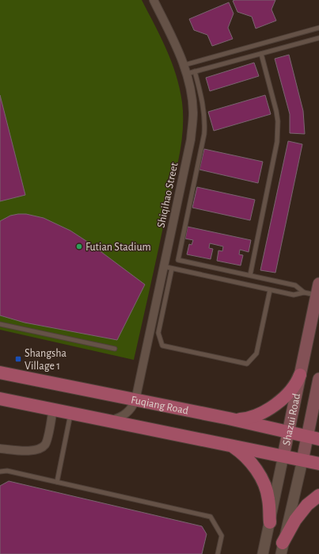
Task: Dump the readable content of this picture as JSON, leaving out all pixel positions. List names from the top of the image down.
{
  "streets": {
    "main road": ["Fuqiang Road", "Shazui Road"],
    "street": ["Shiqihao Street"]
  },
  "crossings": [
    ["Shiqihao Street", "Fuqiang Road"],
    ["Fuqiang Road", "Shazui Road"]
  ],
  "places": {
    "other": ["Futian Stadium"],
    "transit": ["Shangsha Village 1"]
  }
}
